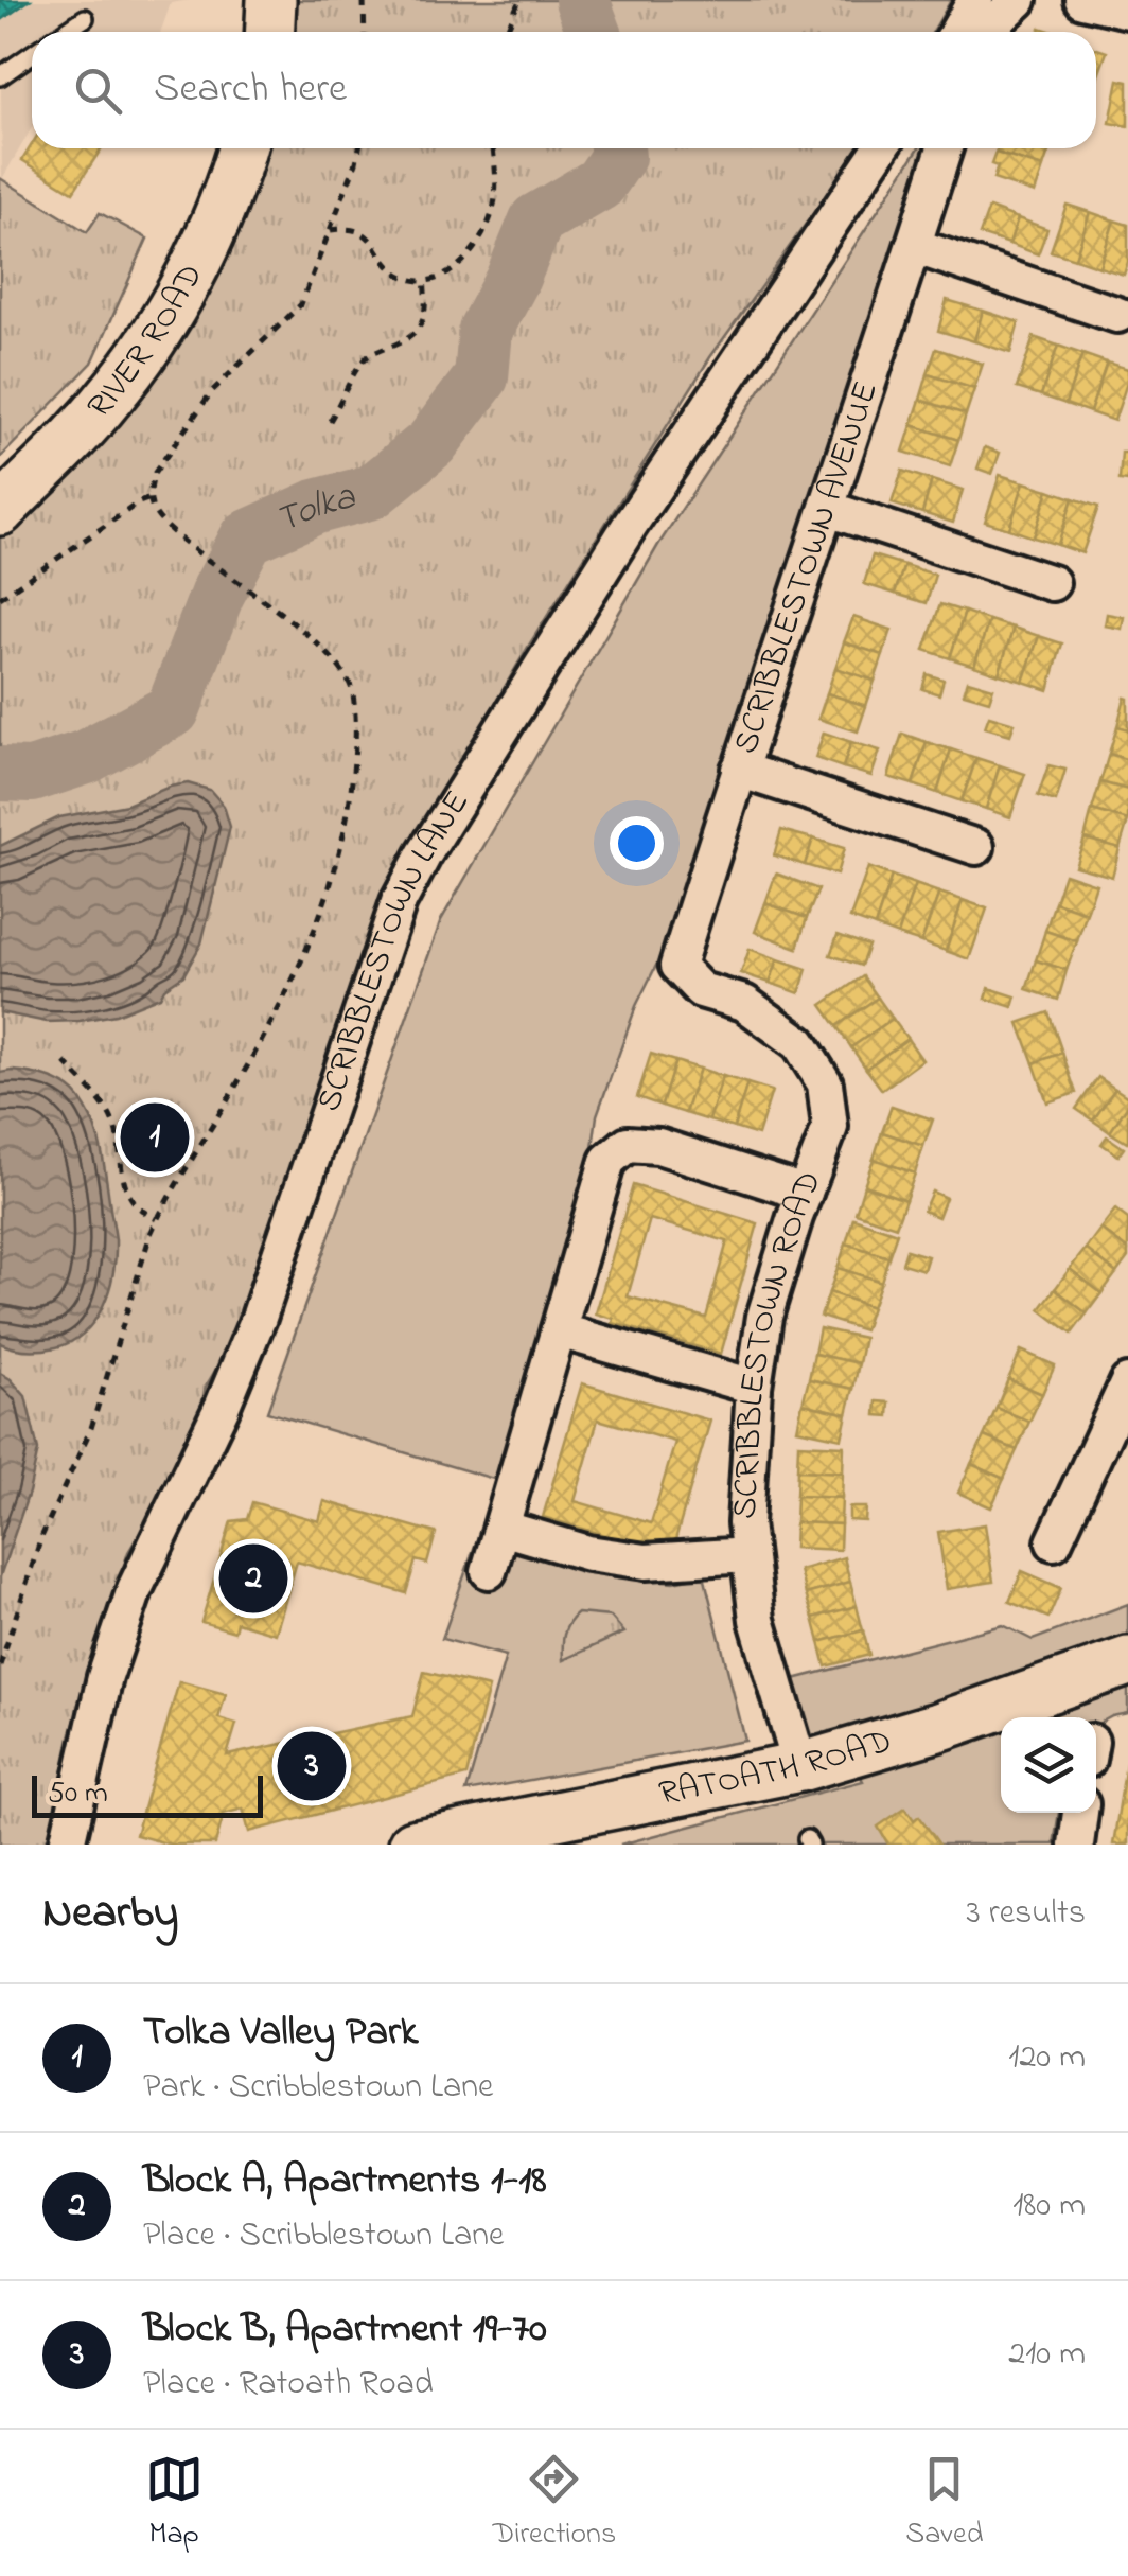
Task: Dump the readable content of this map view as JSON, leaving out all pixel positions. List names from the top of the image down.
{
  "streets": {
    "street": [
      "RIVER ROAD",
      "SCRIBBLESTOWN AVENUE",
      "SCRIBBLESTOWN LANE",
      "SCRIBBLESTOWN ROAD",
      "RATOATH ROAD"
    ]
  },
  "crossings": [
    ["SCRIBBLESTOWN AVENUE", "SCRIBBLESTOWN ROAD"],
    ["SCRIBBLESTOWN ROAD", "RATOATH ROAD"]
  ],
  "water": ["Tolka"],
  "scale_bar": "50 m",
  "page": {
    "search": "Search here",
    "pins": ["1", "2", "3"],
    "scale": "50 m",
    "heading": ["Nearby", "3 results"],
    "list": [
      {
        "mark": "1",
        "name": "Tolka Valley Park",
        "note": "Park · Scribblestown Lane",
        "value": "120 m"
      },
      {
        "mark": "2",
        "name": "Block A, Apartments 1-18",
        "note": "Place · Scribblestown Lane",
        "value": "180 m"
      },
      {
        "mark": "3",
        "name": "Block B, Apartment 19-70",
        "note": "Place · Ratoath Road",
        "value": "210 m"
      }
    ],
    "nav": ["Map", "Directions", "Saved"]
  }
}
